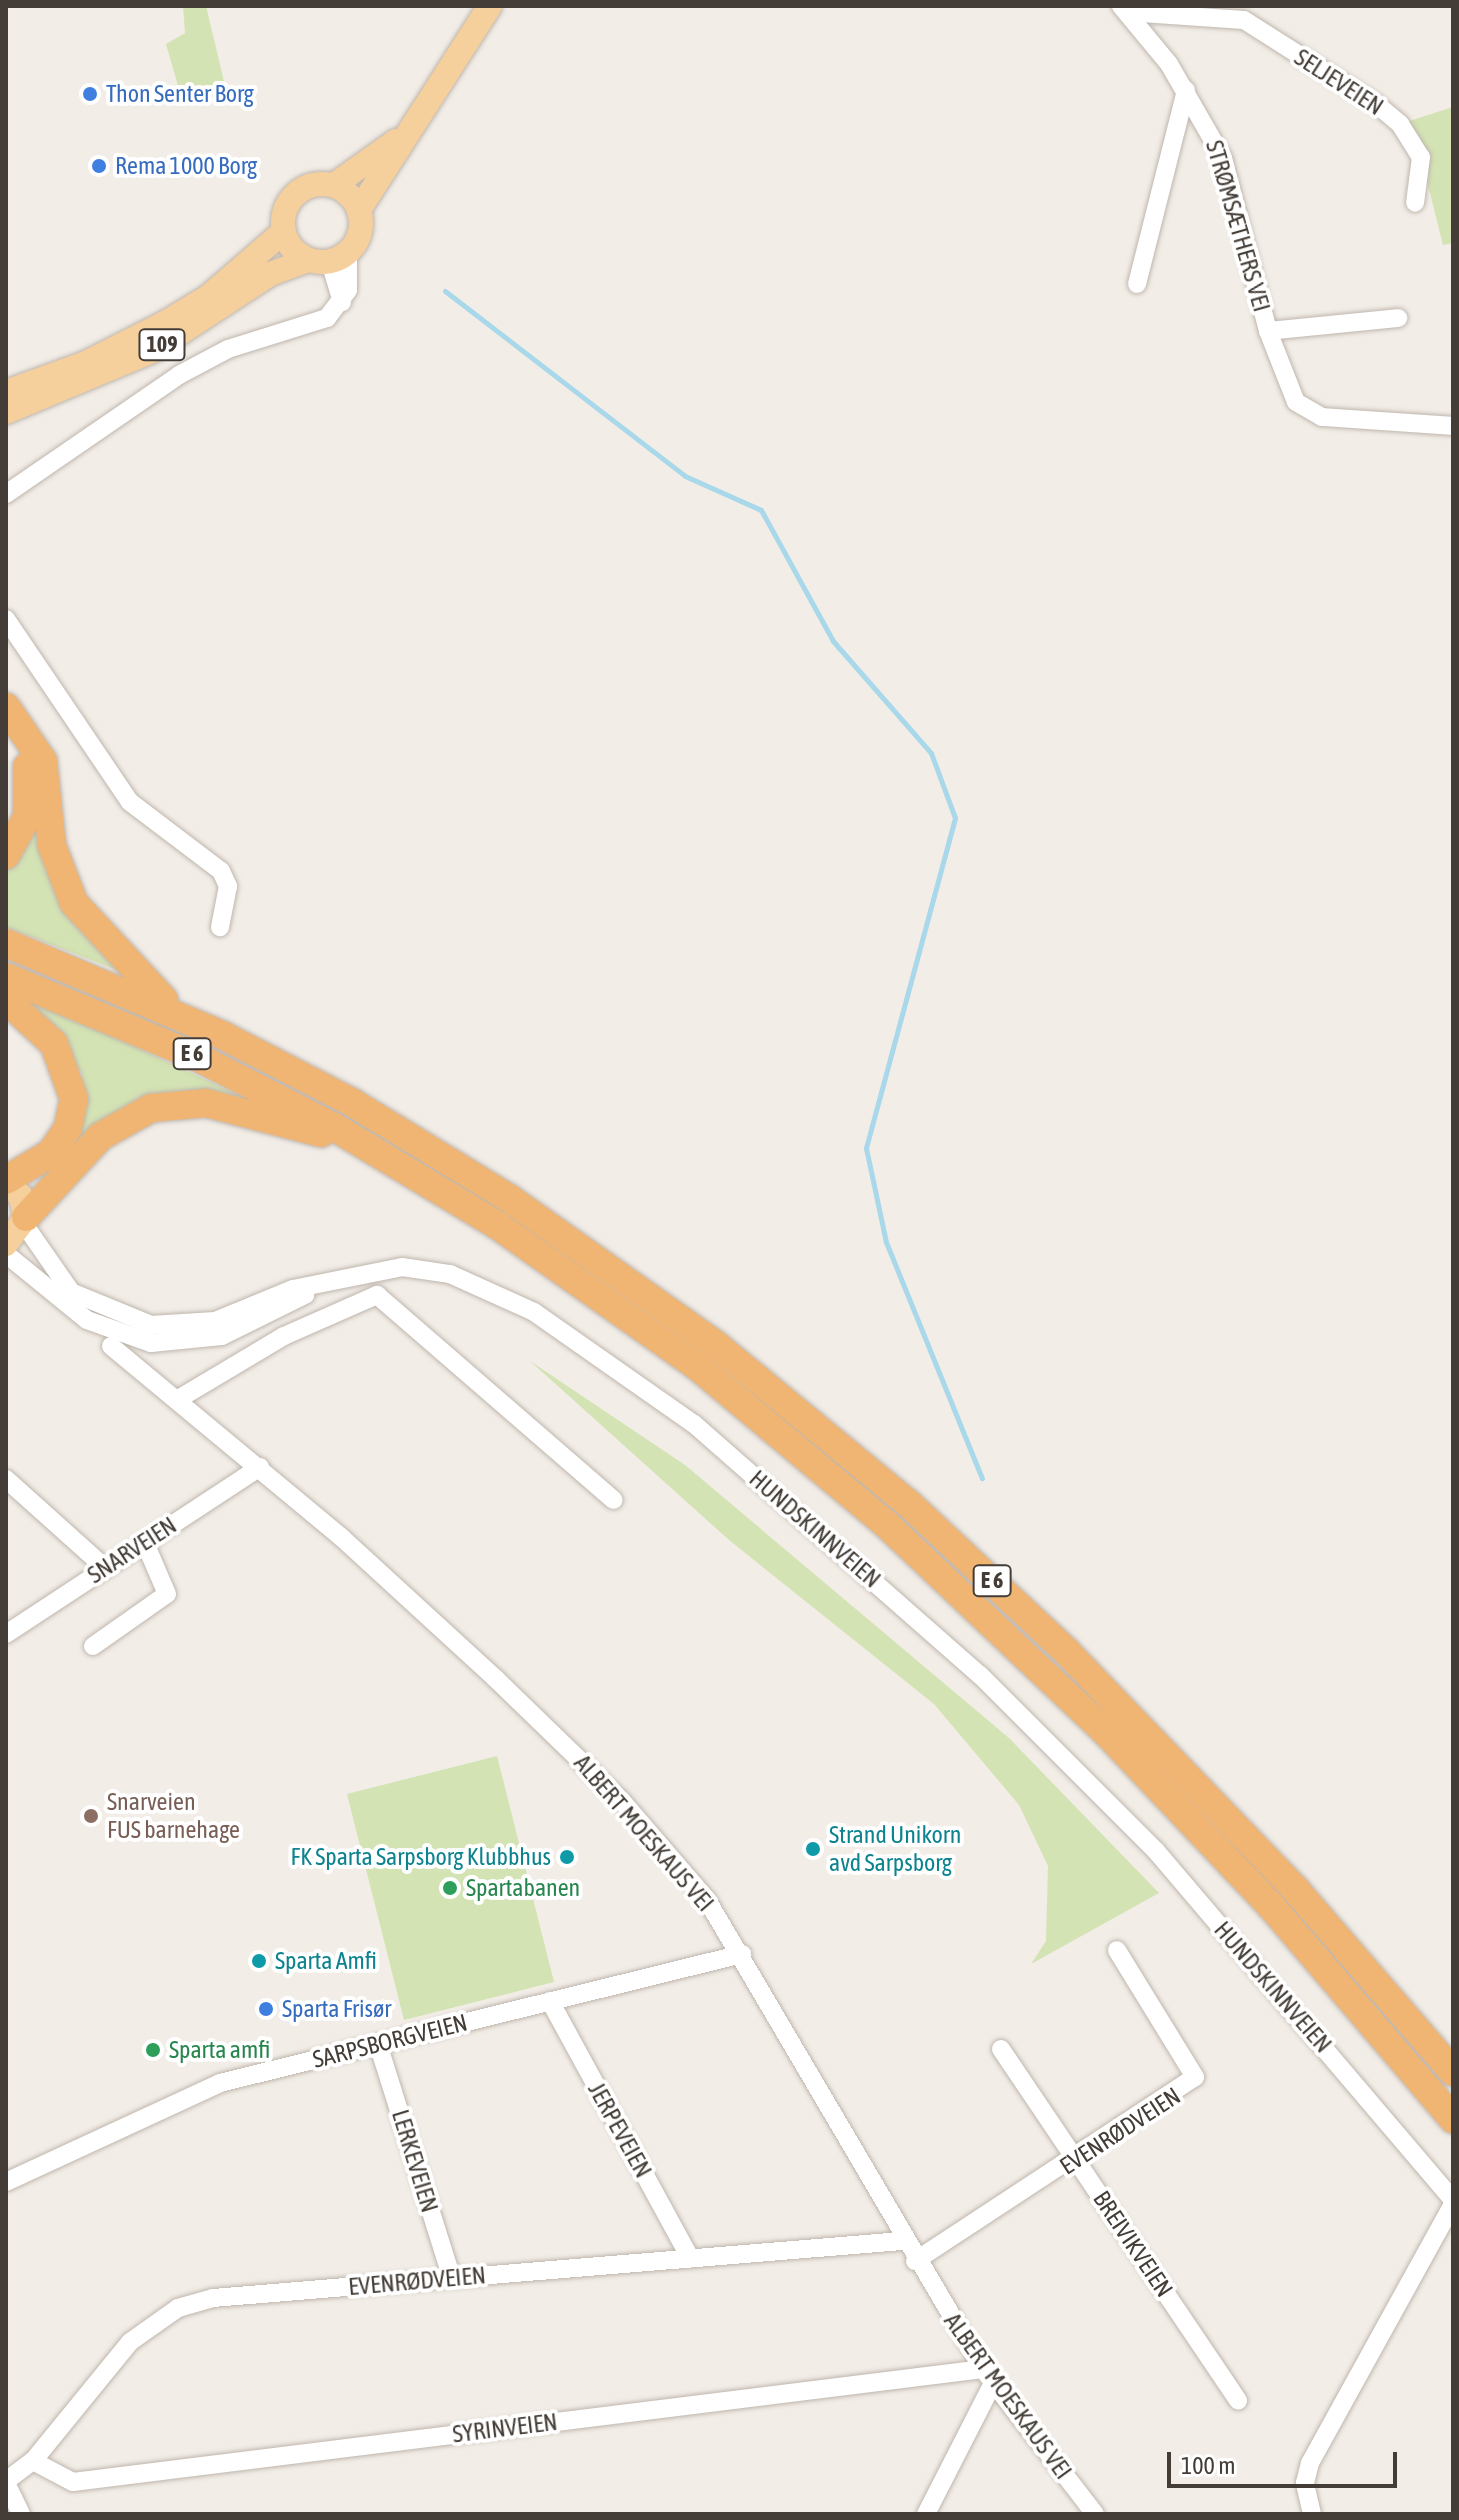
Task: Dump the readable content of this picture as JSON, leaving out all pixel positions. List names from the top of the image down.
{
  "streets": {
    "highway": ["E 6"],
    "main road": ["109"],
    "street": [
      "SELJEVEIEN",
      "STRØMSÆTHERS VEI",
      "HUNDSKINNVEIEN",
      "SNARVEIEN",
      "ALBERT MOESKAUS VEI",
      "SARPSBORGVEIEN",
      "JERPEVEIEN",
      "EVENRØDVEIEN",
      "LERKEVEIEN",
      "BREIVIKVEIEN",
      "SYRINVEIEN"
    ]
  },
  "crossings": [
    ["E 6", "HUNDSKINNVEIEN"],
    ["SNARVEIEN", "ALBERT MOESKAUS VEI"],
    ["ALBERT MOESKAUS VEI", "SARPSBORGVEIEN"],
    ["ALBERT MOESKAUS VEI", "EVENRØDVEIEN"],
    ["ALBERT MOESKAUS VEI", "SYRINVEIEN"],
    ["SARPSBORGVEIEN", "JERPEVEIEN"],
    ["SARPSBORGVEIEN", "LERKEVEIEN"],
    ["JERPEVEIEN", "EVENRØDVEIEN"],
    ["EVENRØDVEIEN", "LERKEVEIEN"],
    ["EVENRØDVEIEN", "BREIVIKVEIEN"],
    ["EVENRØDVEIEN", "SYRINVEIEN"]
  ],
  "places": [
    "Thon Senter Borg",
    "Rema 1000 Borg",
    "Snarveien FUS barnehage",
    "Strand Unikorn avd Sarpsborg",
    "FK Sparta Sarpsborg Klubbhus",
    "Spartabanen",
    "Sparta Amfi",
    "Sparta Frisør",
    "Sparta amfi"
  ],
  "scale_bar": "100 m"
}
